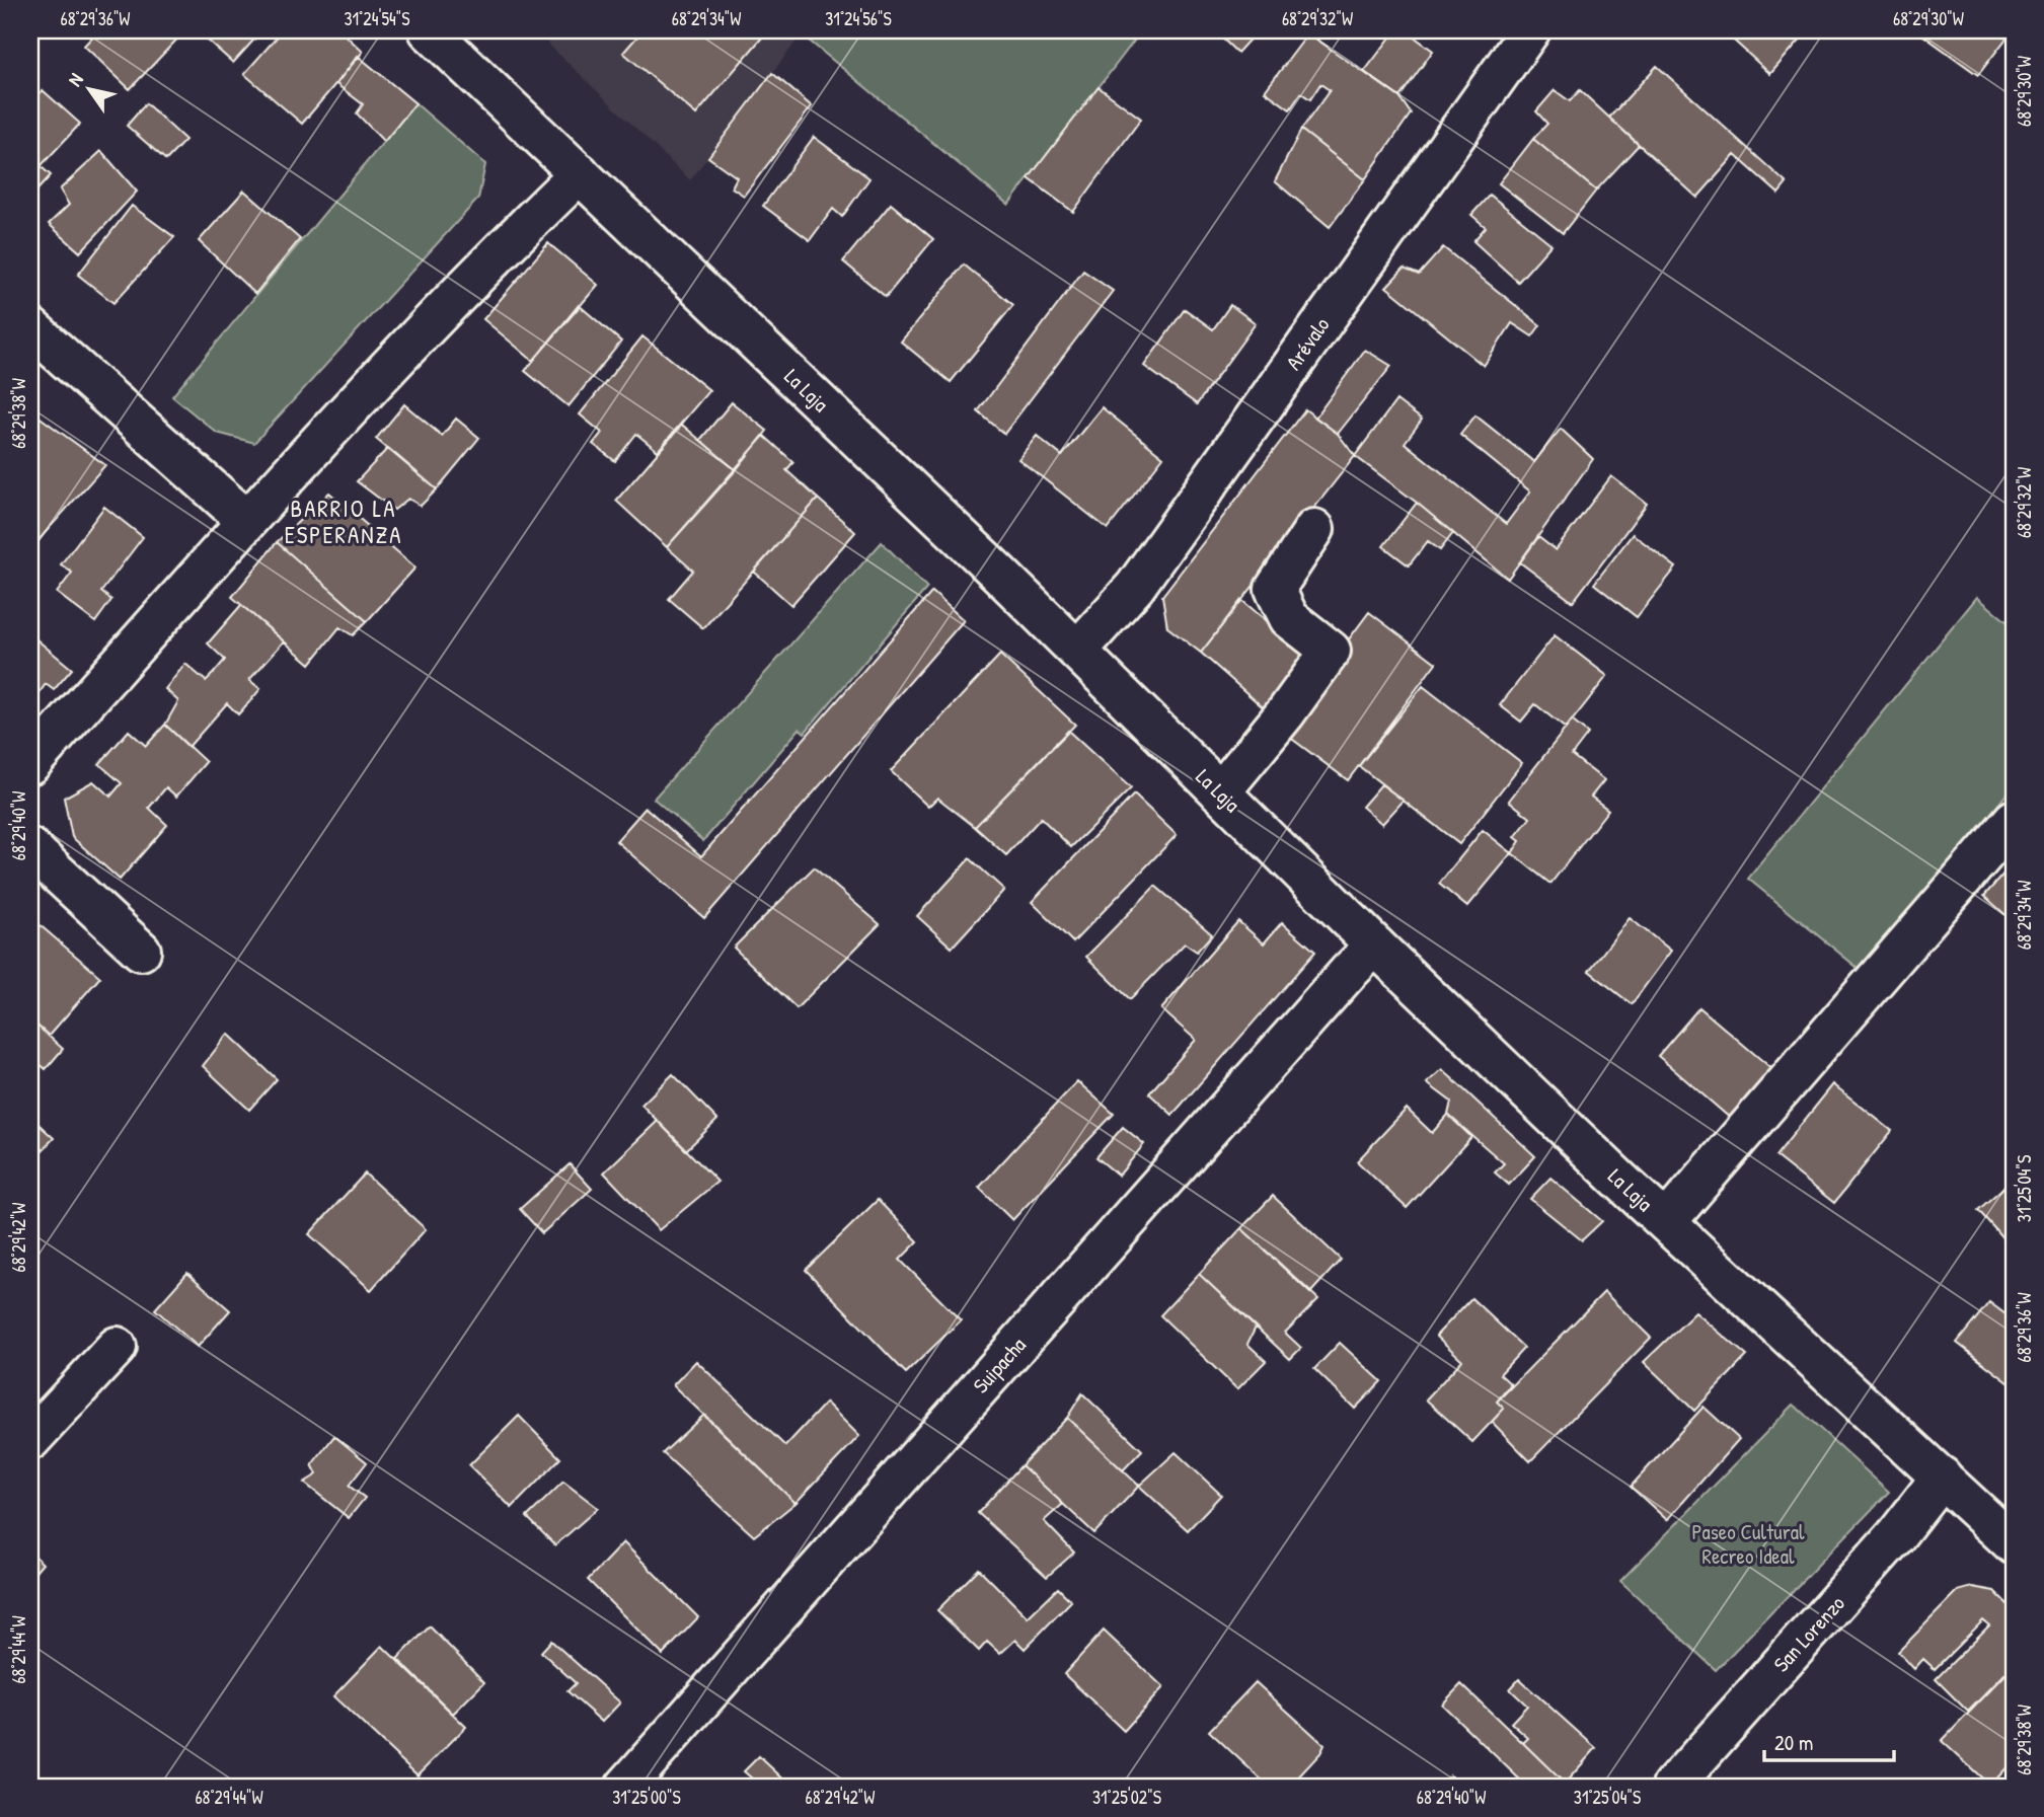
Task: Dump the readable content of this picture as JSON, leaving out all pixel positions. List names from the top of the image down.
{
  "streets": {
    "street": [
      "Arévalo",
      "La Laja",
      "Suipacha",
      "San Lorenzo"
    ]
  },
  "crossings": [
    ["Arévalo", "La Laja"],
    ["La Laja", "Suipacha"],
    ["La Laja", "San Lorenzo"]
  ],
  "districts": ["BARRIO LA ESPERANZA"],
  "parks": ["Paseo Cultural Recreo Ideal"],
  "scale_bar": "20 m",
  "north": "top left",
  "coordinates": [
    "68°29'36\"W",
    "31°24'54\"S",
    "68°29'34\"W",
    "31°24'56\"S",
    "68°29'32\"W",
    "68°29'30\"W",
    "68°29'38\"W",
    "68°29'40\"W",
    "31°25'04\"S",
    "68°29'42\"W",
    "68°29'44\"W",
    "31°25'00\"S",
    "31°25'02\"S"
  ]
}
